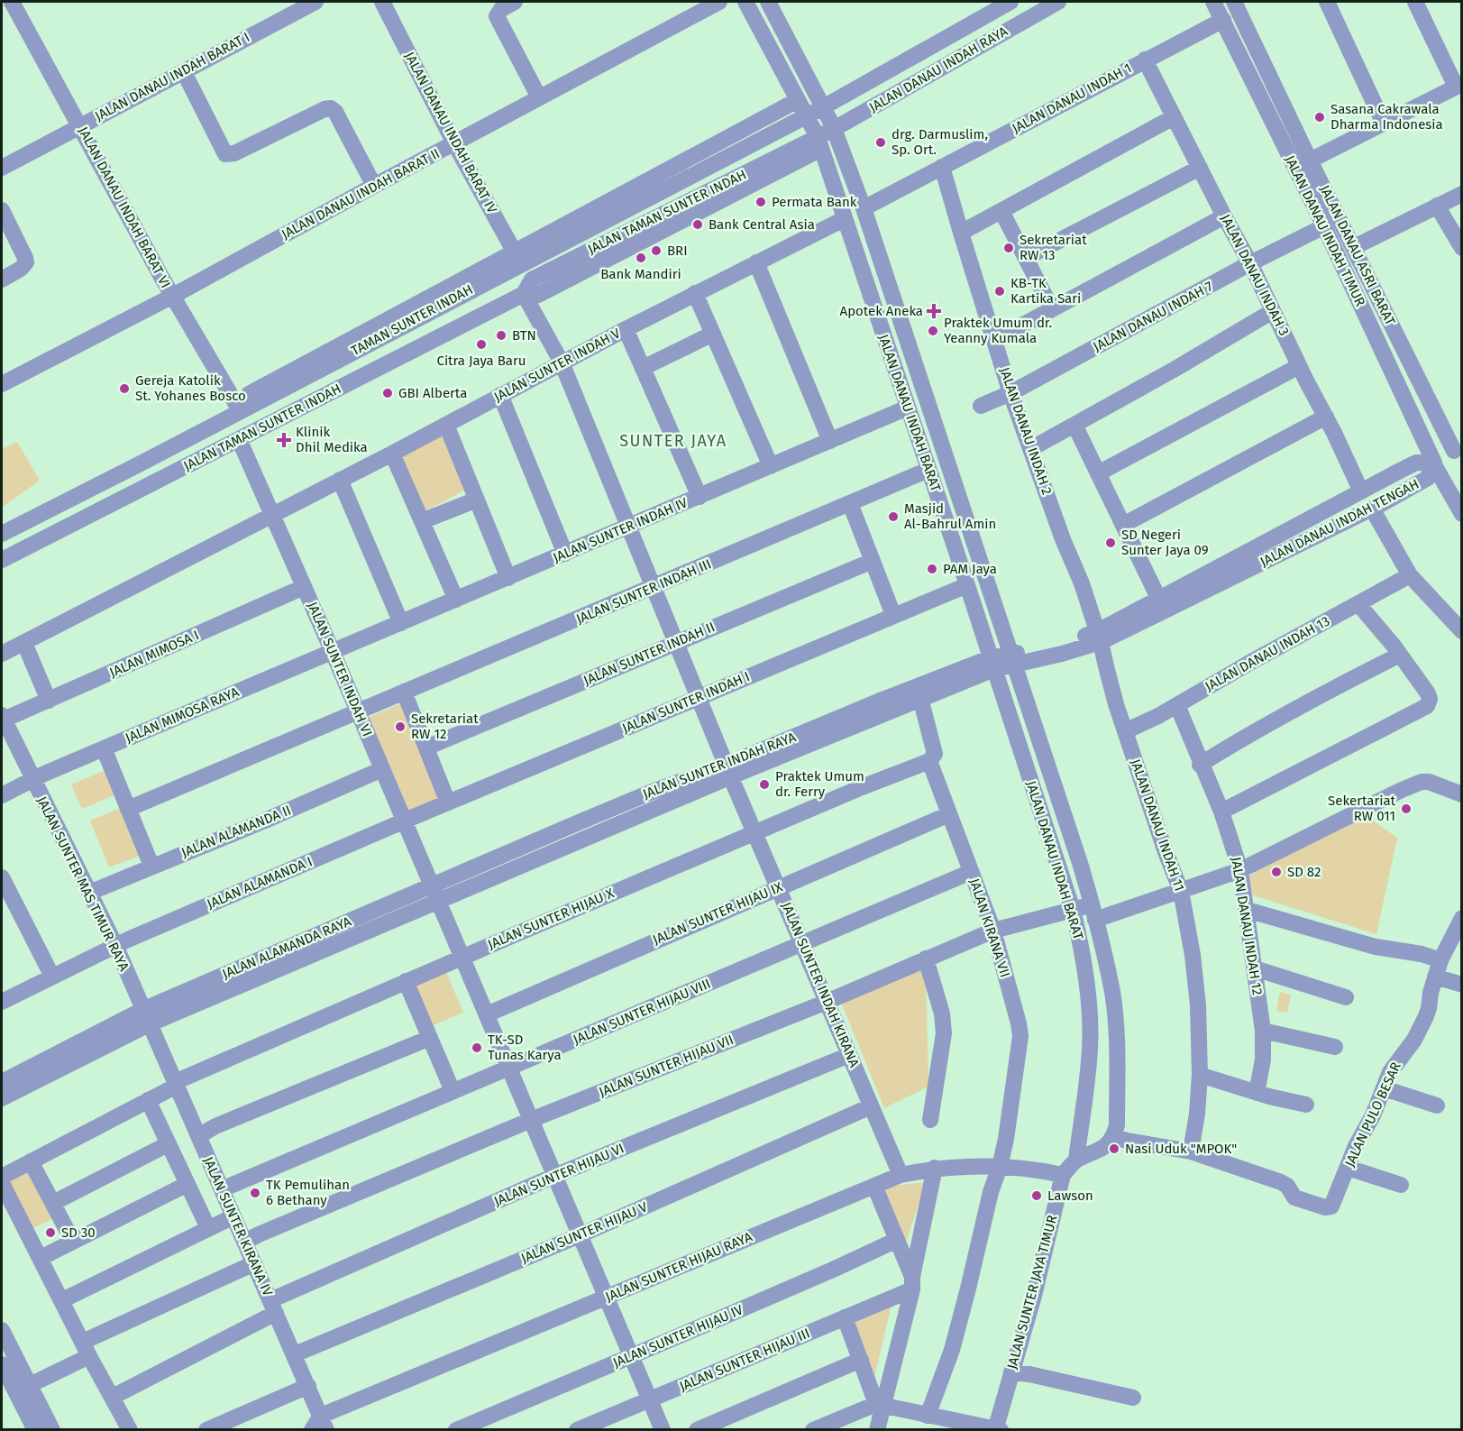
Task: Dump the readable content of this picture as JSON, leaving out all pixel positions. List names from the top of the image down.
{
  "streets": {
    "street": [
      "JALAN DANAU INDAH RAYA",
      "JALAN DANAU INDAH BARAT I",
      "JALAN DANAU INDAH 1",
      "JALAN DANAU INDAH BARAT IV",
      "JALAN DANAU INDAH BARAT II",
      "JALAN DANAU INDAH BARAT VI",
      "JALAN TAMAN SUNTER INDAH",
      "JALAN DANAU INDAH TIMUR",
      "JALAN DANAU ASRI BARAT",
      "JALAN DANAU INDAH 3",
      "JALAN DANAU INDAH 7",
      "TAMAN SUNTER INDAH",
      "JALAN SUNTER INDAH V",
      "JALAN DANAU INDAH BARAT",
      "JALAN DANAU INDAH 2",
      "JALAN DANAU INDAH TENGAH",
      "JALAN SUNTER INDAH IV",
      "JALAN SUNTER INDAH III",
      "JALAN MIMOSA I",
      "JALAN SUNTER INDAH II",
      "JALAN DANAU INDAH 13",
      "JALAN SUNTER INDAH VI",
      "JALAN SUNTER INDAH I",
      "JALAN MIMOSA RAYA",
      "JALAN SUNTER INDAH RAYA",
      "JALAN DANAU INDAH 11",
      "JALAN ALAMANDA II",
      "JALAN ALAMANDA I",
      "JALAN SUNTER MAS TIMUR RAYA",
      "JALAN SUNTER HIJAU IX",
      "JALAN SUNTER HIJAU X",
      "JALAN DANAU INDAH 12",
      "JALAN KIRANA VII",
      "JALAN ALAMANDA RAYA",
      "JALAN SUNTER INDAH KIRANA",
      "JALAN SUNTER HIJAU VIII",
      "JALAN SUNTER HIJAU VII",
      "JALAN PULO BESAR",
      "JALAN SUNTER HIJAU VI",
      "JALAN SUNTER KIRANA IV",
      "JALAN SUNTER HIJAU V",
      "JALAN SUNTER HIJAU RAYA",
      "JALAN SUNTER JAYA TIMUR",
      "JALAN SUNTER HIJAU IV",
      "JALAN SUNTER HIJAU III"
    ]
  },
  "crossings": [
    ["JALAN DANAU INDAH RAYA", "JALAN TAMAN SUNTER INDAH"],
    ["JALAN DANAU INDAH RAYA", "TAMAN SUNTER INDAH"],
    ["JALAN DANAU INDAH RAYA", "JALAN DANAU INDAH BARAT"],
    ["JALAN DANAU INDAH BARAT I", "JALAN DANAU INDAH BARAT VI"],
    ["JALAN DANAU INDAH 1", "JALAN DANAU INDAH TIMUR"],
    ["JALAN DANAU INDAH 1", "JALAN DANAU INDAH 3"],
    ["JALAN DANAU INDAH 1", "JALAN DANAU INDAH BARAT"],
    ["JALAN DANAU INDAH 1", "JALAN DANAU INDAH 2"],
    ["JALAN DANAU INDAH BARAT IV", "JALAN DANAU INDAH BARAT II"],
    ["JALAN DANAU INDAH BARAT IV", "TAMAN SUNTER INDAH"],
    ["JALAN DANAU INDAH BARAT II", "JALAN DANAU INDAH BARAT VI"],
    ["JALAN DANAU INDAH BARAT VI", "TAMAN SUNTER INDAH"],
    ["JALAN TAMAN SUNTER INDAH", "JALAN DANAU INDAH BARAT"],
    ["JALAN TAMAN SUNTER INDAH", "JALAN SUNTER INDAH VI"],
    ["JALAN TAMAN SUNTER INDAH", "JALAN SUNTER INDAH KIRANA"],
    ["JALAN DANAU INDAH TIMUR", "JALAN DANAU INDAH 7"],
    ["JALAN DANAU INDAH TIMUR", "JALAN DANAU INDAH TENGAH"],
    ["JALAN DANAU INDAH 3", "JALAN DANAU INDAH 7"],
    ["JALAN DANAU INDAH 3", "JALAN DANAU INDAH TENGAH"],
    ["JALAN DANAU INDAH 7", "JALAN DANAU INDAH 2"],
    ["TAMAN SUNTER INDAH", "JALAN DANAU INDAH BARAT"],
    ["JALAN SUNTER INDAH V", "JALAN DANAU INDAH BARAT"],
    ["JALAN SUNTER INDAH V", "JALAN SUNTER INDAH VI"],
    ["JALAN SUNTER INDAH V", "JALAN SUNTER INDAH KIRANA"],
    ["JALAN DANAU INDAH BARAT", "JALAN DANAU INDAH TENGAH"],
    ["JALAN DANAU INDAH BARAT", "JALAN SUNTER INDAH IV"],
    ["JALAN DANAU INDAH BARAT", "JALAN SUNTER INDAH III"],
    ["JALAN DANAU INDAH BARAT", "JALAN SUNTER INDAH I"],
    ["JALAN DANAU INDAH BARAT", "JALAN SUNTER INDAH RAYA"],
    ["JALAN DANAU INDAH BARAT", "JALAN SUNTER HIJAU VII"],
    ["JALAN DANAU INDAH BARAT", "JALAN SUNTER JAYA TIMUR"],
    ["JALAN DANAU INDAH 2", "JALAN DANAU INDAH TENGAH"],
    ["JALAN DANAU INDAH 2", "JALAN DANAU INDAH 11"],
    ["JALAN DANAU INDAH TENGAH", "JALAN SUNTER INDAH RAYA"],
    ["JALAN DANAU INDAH TENGAH", "JALAN DANAU INDAH 11"],
    ["JALAN SUNTER INDAH IV", "JALAN SUNTER INDAH VI"],
    ["JALAN SUNTER INDAH IV", "JALAN MIMOSA RAYA"],
    ["JALAN SUNTER INDAH IV", "JALAN SUNTER INDAH KIRANA"],
    ["JALAN SUNTER INDAH III", "JALAN SUNTER INDAH VI"],
    ["JALAN SUNTER INDAH III", "JALAN SUNTER INDAH KIRANA"],
    ["JALAN MIMOSA I", "JALAN SUNTER INDAH VI"],
    ["JALAN MIMOSA I", "JALAN SUNTER MAS TIMUR RAYA"],
    ["JALAN SUNTER INDAH II", "JALAN SUNTER INDAH KIRANA"],
    ["JALAN DANAU INDAH 13", "JALAN DANAU INDAH 11"],
    ["JALAN DANAU INDAH 13", "JALAN DANAU INDAH 12"],
    ["JALAN SUNTER INDAH VI", "JALAN SUNTER INDAH I"],
    ["JALAN SUNTER INDAH VI", "JALAN MIMOSA RAYA"],
    ["JALAN SUNTER INDAH VI", "JALAN SUNTER INDAH RAYA"],
    ["JALAN SUNTER INDAH VI", "JALAN ALAMANDA II"],
    ["JALAN SUNTER INDAH VI", "JALAN ALAMANDA I"],
    ["JALAN SUNTER INDAH VI", "JALAN SUNTER HIJAU IX"],
    ["JALAN SUNTER INDAH VI", "JALAN SUNTER HIJAU X"],
    ["JALAN SUNTER INDAH VI", "JALAN ALAMANDA RAYA"],
    ["JALAN SUNTER INDAH VI", "JALAN SUNTER HIJAU VIII"],
    ["JALAN SUNTER INDAH VI", "JALAN SUNTER HIJAU VII"],
    ["JALAN SUNTER INDAH VI", "JALAN SUNTER HIJAU VI"],
    ["JALAN SUNTER INDAH VI", "JALAN SUNTER HIJAU V"],
    ["JALAN SUNTER INDAH VI", "JALAN SUNTER HIJAU RAYA"],
    ["JALAN SUNTER INDAH VI", "JALAN SUNTER HIJAU IV"],
    ["JALAN SUNTER INDAH VI", "JALAN SUNTER HIJAU III"],
    ["JALAN SUNTER INDAH I", "JALAN ALAMANDA I"],
    ["JALAN SUNTER INDAH I", "JALAN SUNTER INDAH KIRANA"],
    ["JALAN MIMOSA RAYA", "JALAN SUNTER MAS TIMUR RAYA"],
    ["JALAN SUNTER INDAH RAYA", "JALAN KIRANA VII"],
    ["JALAN SUNTER INDAH RAYA", "JALAN ALAMANDA RAYA"],
    ["JALAN SUNTER INDAH RAYA", "JALAN SUNTER INDAH KIRANA"],
    ["JALAN DANAU INDAH 11", "JALAN SUNTER HIJAU VII"],
    ["JALAN DANAU INDAH 11", "JALAN PULO BESAR"],
    ["JALAN ALAMANDA II", "JALAN SUNTER MAS TIMUR RAYA"],
    ["JALAN ALAMANDA I", "JALAN SUNTER MAS TIMUR RAYA"],
    ["JALAN SUNTER MAS TIMUR RAYA", "JALAN ALAMANDA RAYA"],
    ["JALAN SUNTER MAS TIMUR RAYA", "JALAN SUNTER KIRANA IV"],
    ["JALAN SUNTER HIJAU IX", "JALAN KIRANA VII"],
    ["JALAN SUNTER HIJAU IX", "JALAN SUNTER INDAH KIRANA"],
    ["JALAN SUNTER HIJAU X", "JALAN KIRANA VII"],
    ["JALAN SUNTER HIJAU X", "JALAN SUNTER INDAH KIRANA"],
    ["JALAN SUNTER HIJAU X", "JALAN SUNTER KIRANA IV"],
    ["JALAN DANAU INDAH 12", "JALAN SUNTER HIJAU VII"],
    ["JALAN KIRANA VII", "JALAN SUNTER HIJAU VIII"],
    ["JALAN KIRANA VII", "JALAN SUNTER HIJAU VII"],
    ["JALAN KIRANA VII", "JALAN SUNTER HIJAU RAYA"],
    ["JALAN ALAMANDA RAYA", "JALAN SUNTER KIRANA IV"],
    ["JALAN SUNTER INDAH KIRANA", "JALAN SUNTER HIJAU VIII"],
    ["JALAN SUNTER INDAH KIRANA", "JALAN SUNTER HIJAU VII"],
    ["JALAN SUNTER INDAH KIRANA", "JALAN SUNTER HIJAU VI"],
    ["JALAN SUNTER INDAH KIRANA", "JALAN SUNTER HIJAU V"],
    ["JALAN SUNTER INDAH KIRANA", "JALAN SUNTER HIJAU RAYA"],
    ["JALAN SUNTER HIJAU VIII", "JALAN SUNTER KIRANA IV"],
    ["JALAN SUNTER HIJAU VII", "JALAN SUNTER KIRANA IV"],
    ["JALAN SUNTER HIJAU VI", "JALAN SUNTER KIRANA IV"],
    ["JALAN SUNTER KIRANA IV", "JALAN SUNTER HIJAU V"],
    ["JALAN SUNTER KIRANA IV", "JALAN SUNTER HIJAU RAYA"],
    ["JALAN SUNTER HIJAU RAYA", "JALAN SUNTER JAYA TIMUR"]
  ],
  "districts": ["SUNTER JAYA"],
  "places": {
    "other": [
      "Sasana Cakrawala Dharma Indonesia",
      "drg. Darmuslim, Sp. Ort.",
      "Permata Bank",
      "Bank Central Asia",
      "Sekretariat RW 13",
      "BRI",
      "Bank Mandiri",
      "KB-TK Kartika Sari",
      "Praktek Umum dr. Yeanny Kumala",
      "BTN",
      "Citra Jaya Baru",
      "Gereja Katolik St. Yohanes Bosco",
      "GBI Alberta",
      "Masjid Al-Bahrul Amin",
      "SD Negeri Sunter Jaya 09",
      "PAM Jaya",
      "Sekretariat RW 12",
      "Praktek Umum dr. Ferry",
      "Sekertariat RW 011",
      "SD 82",
      "TK-SD Tunas Karya",
      "Nasi Uduk \"MPOK\"",
      "TK Pemulihan 6 Bethany",
      "Lawson",
      "SD 30"
    ],
    "health": ["Apotek Aneka", "Klinik Dhil Medika"]
  }
}
